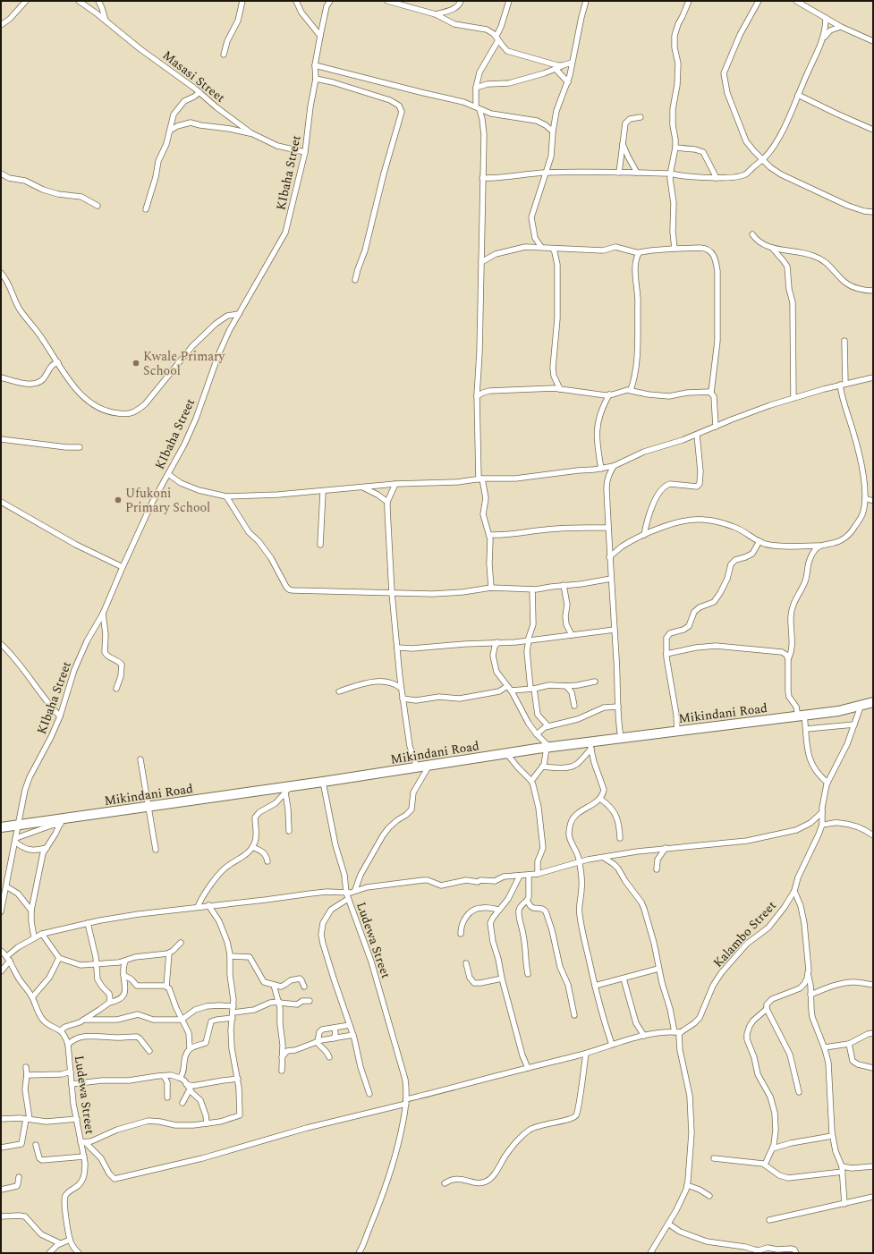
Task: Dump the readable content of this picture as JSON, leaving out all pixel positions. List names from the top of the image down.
{
  "streets": {
    "highway": ["Mikindani Road"],
    "street": [
      "Masasi Street",
      "KIbaha Street",
      "Kalambo Street",
      "Ludewa Street"
    ]
  },
  "crossings": [
    ["Masasi Street", "KIbaha Street"],
    ["KIbaha Street", "Mikindani Road"],
    ["Mikindani Road", "Kalambo Street"],
    ["Mikindani Road", "Ludewa Street"]
  ],
  "places": ["Kwale Primary School", "Ufukoni Primary School"]
}
